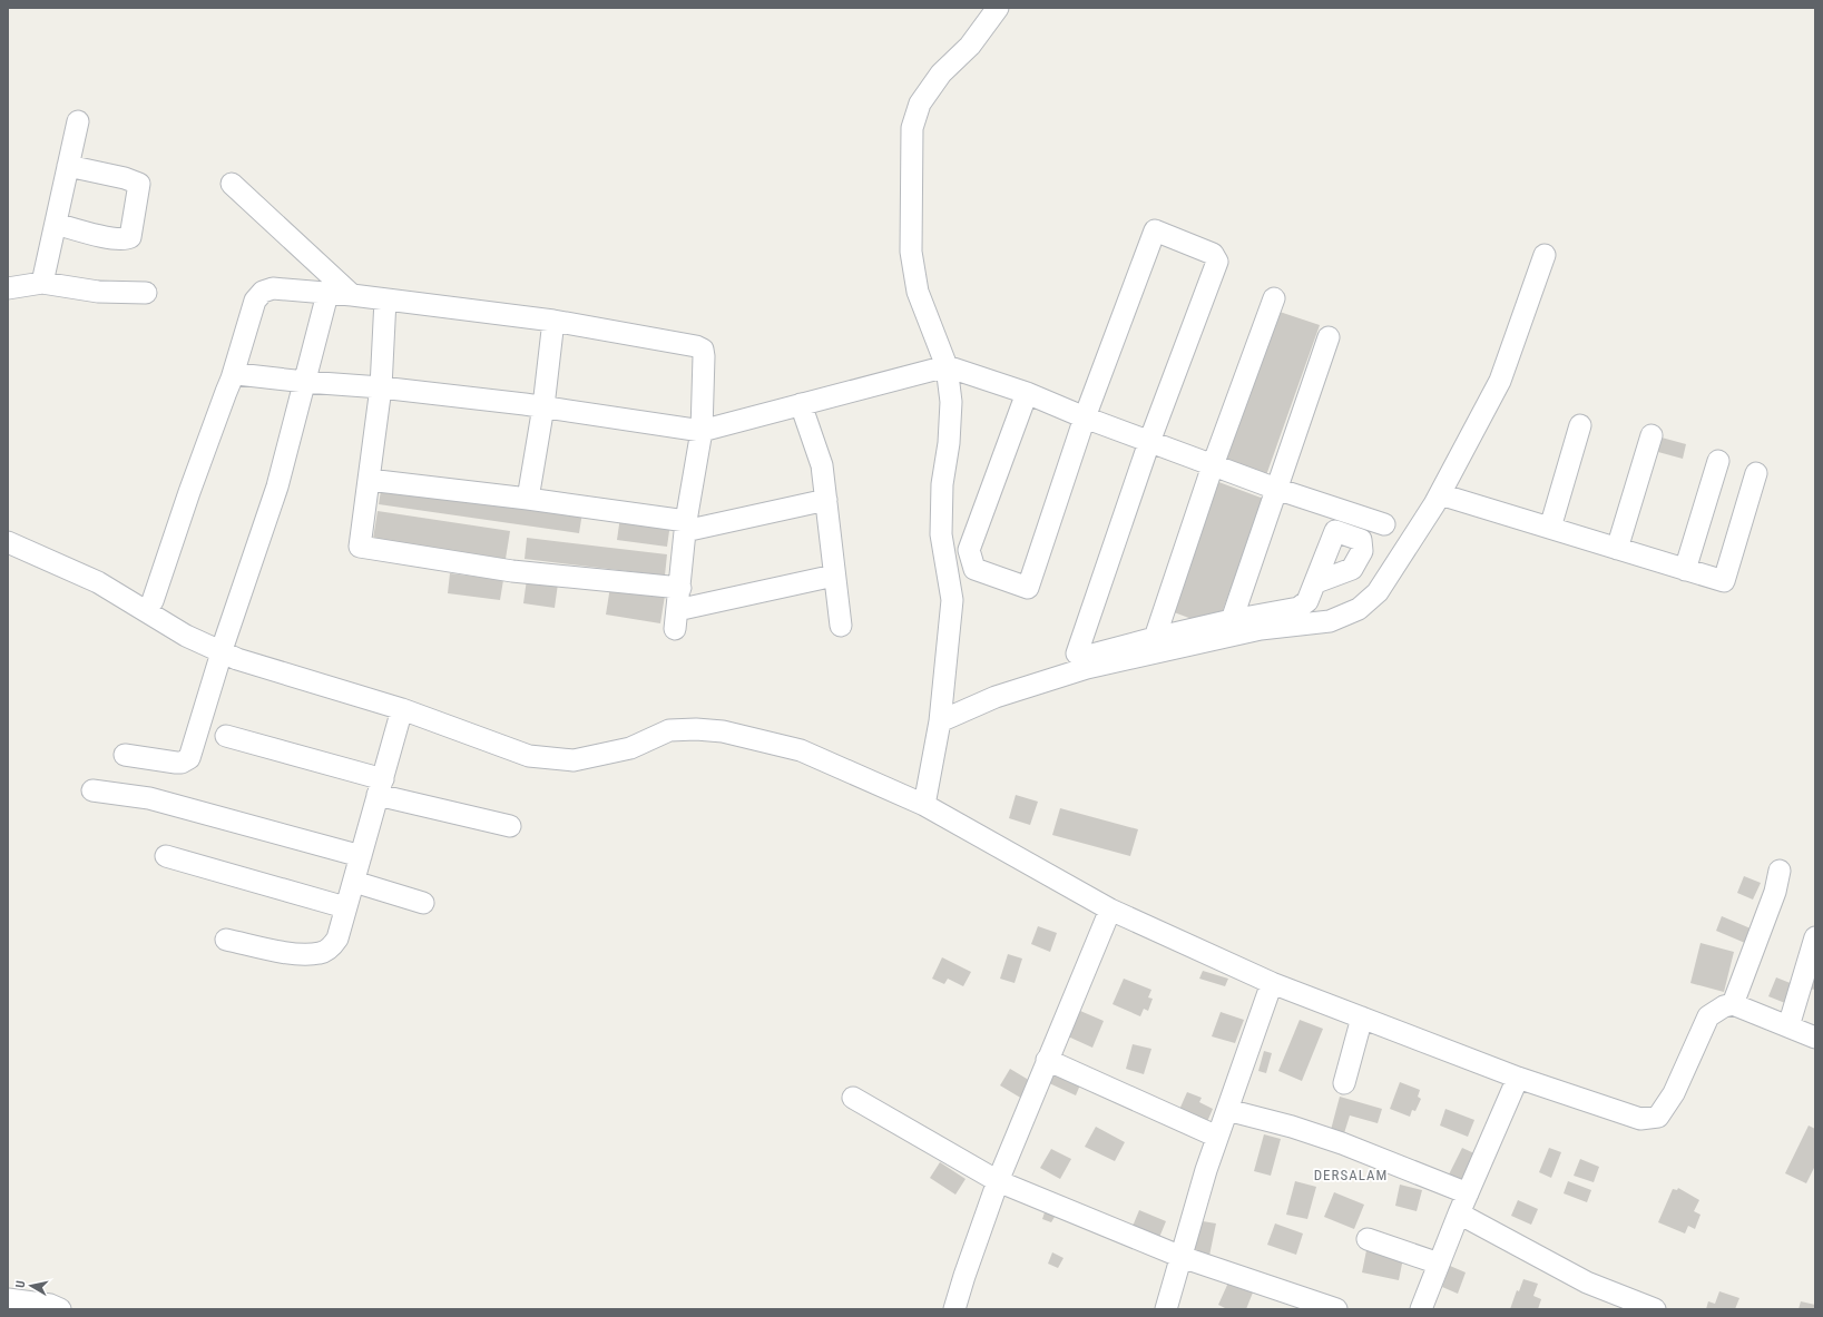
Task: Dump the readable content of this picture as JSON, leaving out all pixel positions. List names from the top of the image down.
{
  "districts": ["DERSALAM"],
  "north": "left"
}
